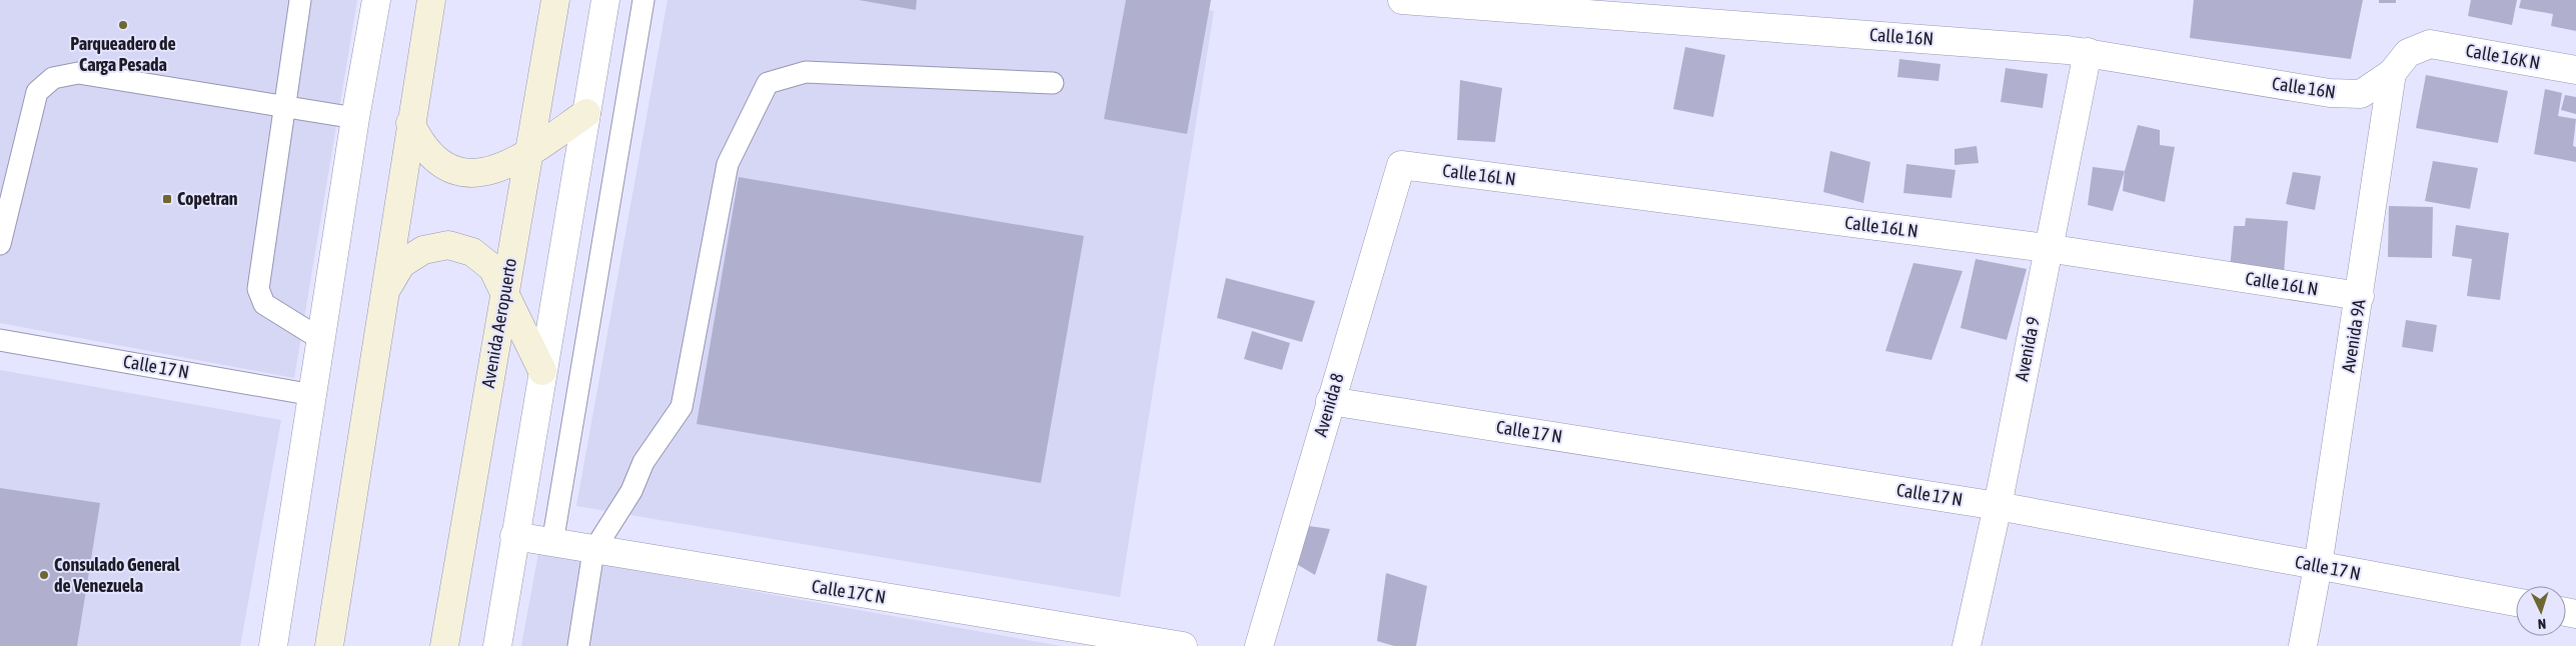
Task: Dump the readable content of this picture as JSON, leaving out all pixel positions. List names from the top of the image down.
{
  "streets": {
    "main road": ["Avenida Aeropuerto"],
    "street": [
      "Calle 16N",
      "Calle 16K N",
      "Calle 16L N",
      "Avenida 9A",
      "Avenida 9",
      "Calle 17 N",
      "Avenida 8",
      "Calle 17C N"
    ]
  },
  "crossings": [
    ["Calle 16N", "Calle 16K N"],
    ["Calle 16N", "Avenida 9A"],
    ["Calle 16N", "Avenida 9"],
    ["Calle 16K N", "Avenida 9A"],
    ["Calle 16L N", "Avenida 9A"],
    ["Calle 16L N", "Avenida 9"],
    ["Calle 16L N", "Avenida 8"],
    ["Avenida 9A", "Calle 17 N"],
    ["Avenida 9", "Calle 17 N"],
    ["Calle 17 N", "Avenida 8"]
  ],
  "places": {
    "other": ["Parqueadero de Carga Pesada", "Consulado General de Venezuela"],
    "transit": ["Copetran"]
  },
  "north": "bottom"
}
